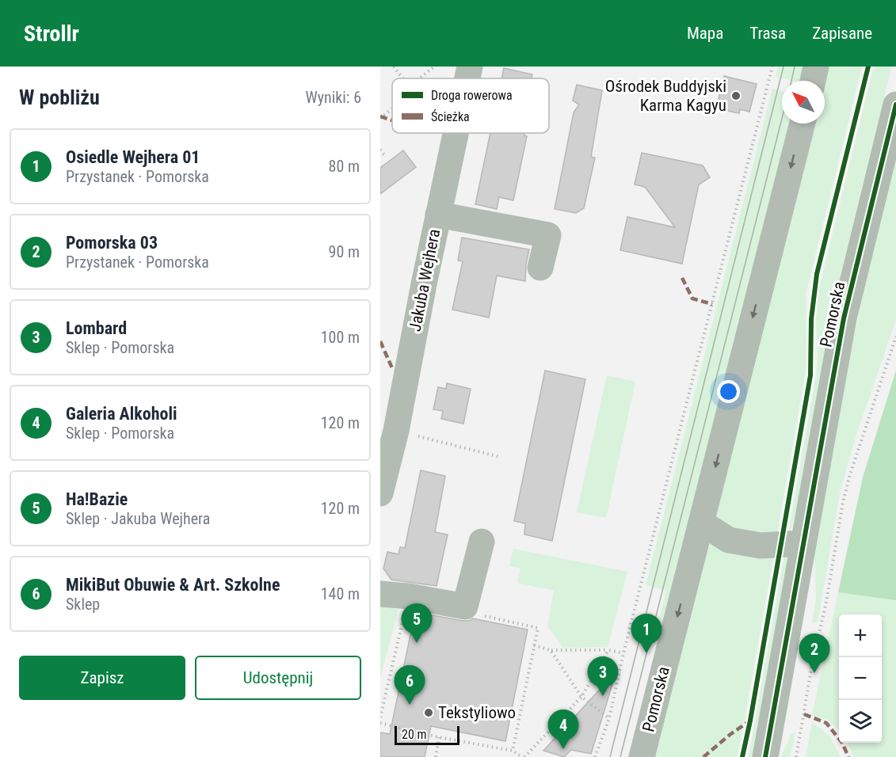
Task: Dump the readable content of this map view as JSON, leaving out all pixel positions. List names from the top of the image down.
{
  "streets": {
    "street": ["Jakuba Wejhera", "Pomorska"]
  },
  "places": ["Ośrodek Buddyjski Karma Kagyu", "Tekstyliowo"],
  "legend": ["Droga rowerowa", "Ścieżka"],
  "scale_bar": "20 m",
  "north": "top left",
  "page": {
    "header": "Strollr",
    "nav": ["Mapa", "Trasa", "Zapisane"],
    "heading": ["W pobliżu", "Wyniki: 6"],
    "list": [
      {
        "mark": "1",
        "name": "Osiedle Wejhera 01",
        "note": "Przystanek · Pomorska",
        "value": "80 m"
      },
      {
        "mark": "2",
        "name": "Pomorska 03",
        "note": "Przystanek · Pomorska",
        "value": "90 m"
      },
      {
        "mark": "3",
        "name": "Lombard",
        "note": "Sklep · Pomorska",
        "value": "100 m"
      },
      {
        "mark": "4",
        "name": "Galeria Alkoholi",
        "note": "Sklep · Pomorska",
        "value": "120 m"
      },
      {
        "mark": "5",
        "name": "Ha!Bazie",
        "note": "Sklep · Jakuba Wejhera",
        "value": "120 m"
      },
      {
        "mark": "6",
        "name": "MikiBut Obuwie & Art. Szkolne",
        "note": "Sklep",
        "value": "140 m"
      }
    ],
    "pins": [
      "5",
      "1",
      "2",
      "3",
      "6",
      "4"
    ],
    "map_buttons": ["+", "−"],
    "buttons": ["Zapisz", "Udostępnij"],
    "scale": "20 m"
  }
}
